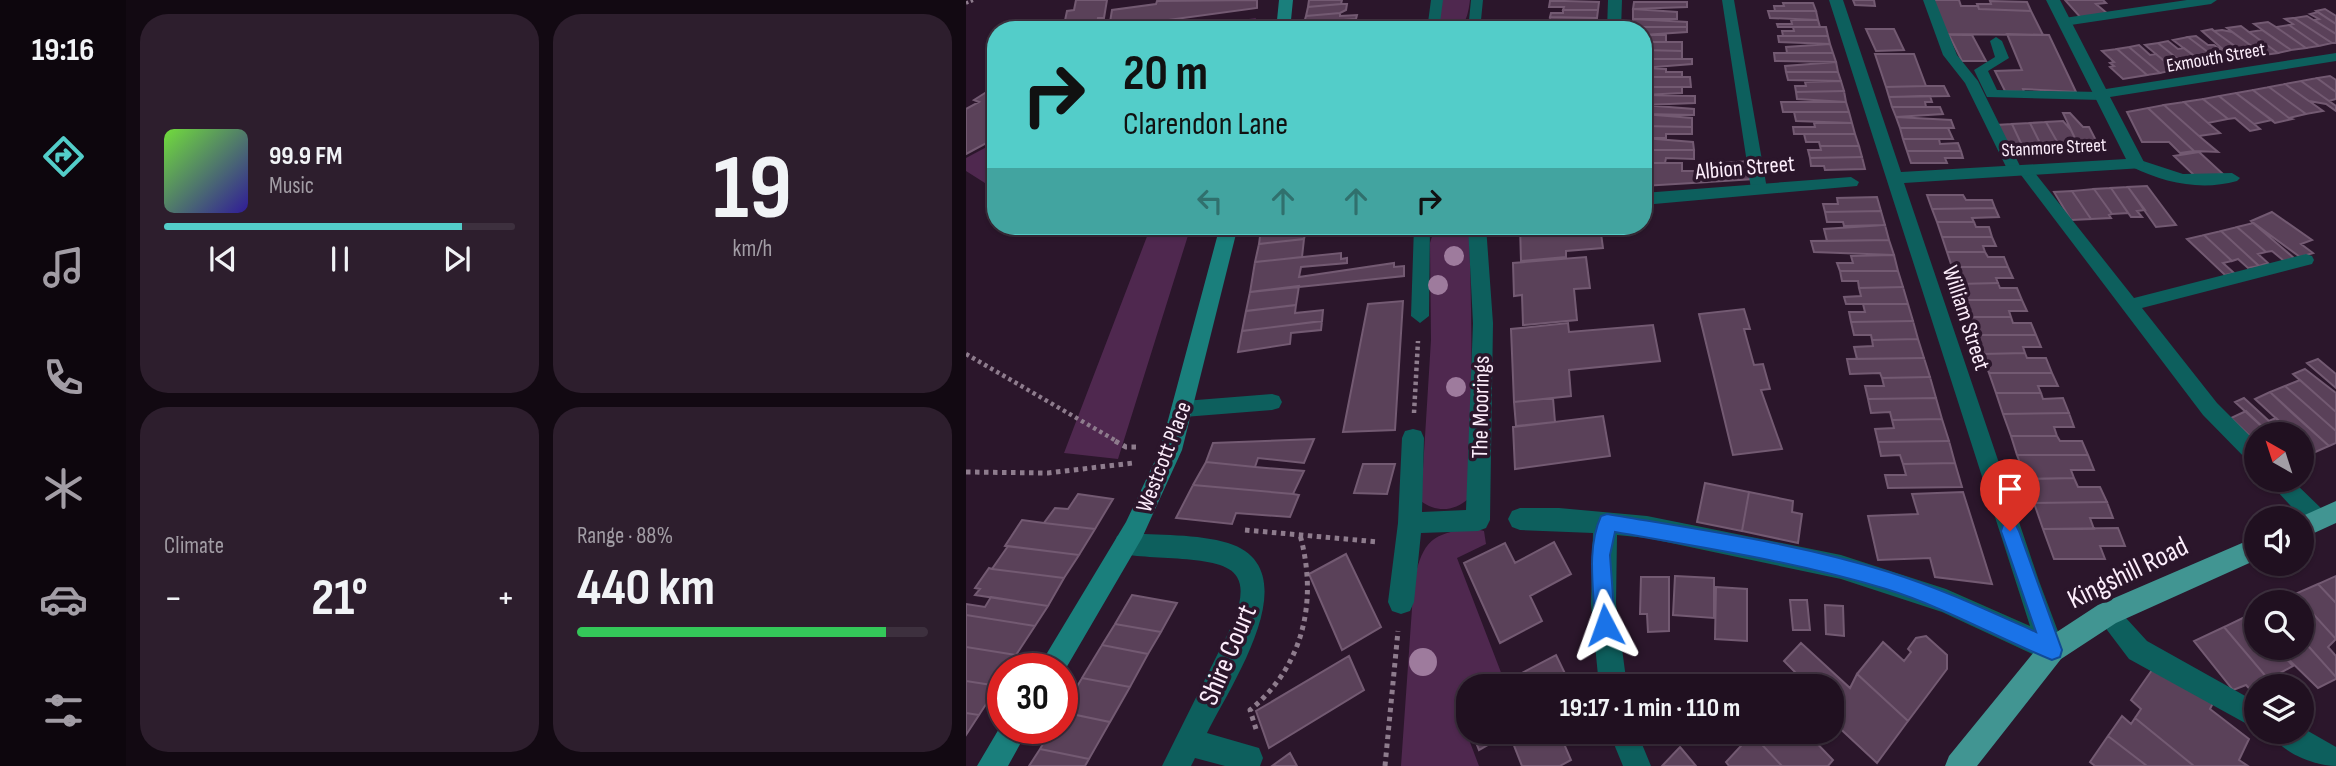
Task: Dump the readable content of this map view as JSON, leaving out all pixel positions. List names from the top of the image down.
{
  "streets": {
    "main road": ["Westcott Place", "Kingshill Road"],
    "street": [
      "Exmouth Street",
      "Stanmore Street",
      "Albion Street",
      "William Street",
      "The Moorings",
      "Shire Court"
    ]
  },
  "crossings": [
    ["Exmouth Street", "Stanmore Street"],
    ["Stanmore Street", "William Street"],
    ["William Street", "Kingshill Road"],
    ["Westcott Place", "Shire Court"]
  ],
  "north": "top left",
  "page": {
    "tabs": "19:16",
    "tile": [
      ["19", "km/h"],
      "Climate",
      ["Range · 88%", "440 km"]
    ],
    "turn": ["20 m", "Clarendon Lane"],
    "song": ["99.9 FM", "Music"],
    "heat": ["−", "21°", "+"],
    "limit": "30",
    "trip": "19:17 · 1 min · 110 m"
  }
}
